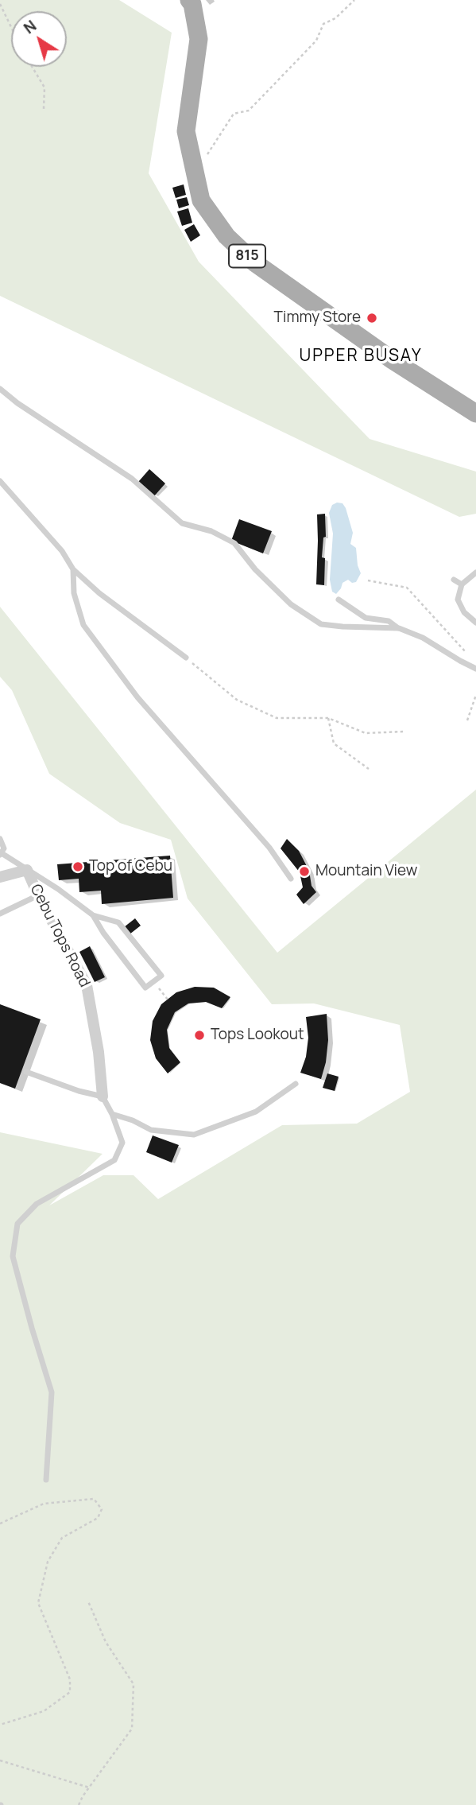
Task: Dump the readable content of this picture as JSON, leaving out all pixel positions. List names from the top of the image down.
{
  "streets": {
    "main road": ["815"],
    "street": ["Cebu Tops Road"]
  },
  "districts": ["UPPER BUSAY"],
  "places": [
    "Timmy Store",
    "Top of Cebu",
    "Mountain View",
    "Tops Lookout"
  ],
  "north": "top left"
}
